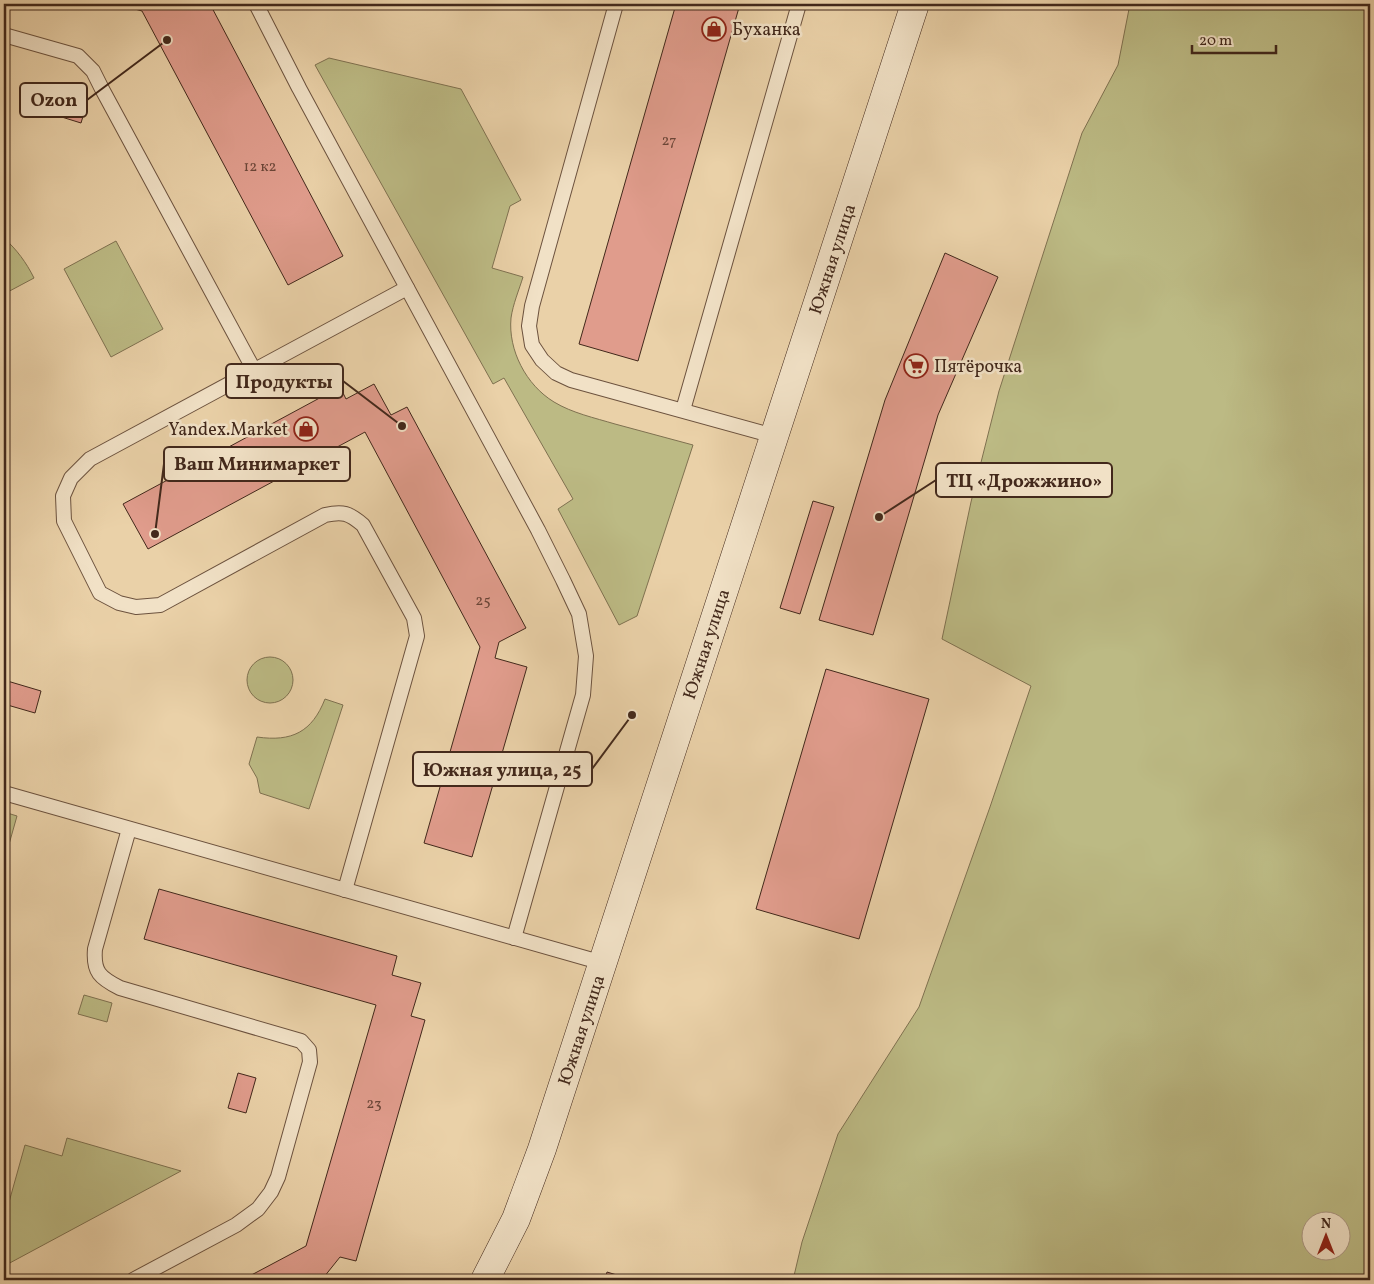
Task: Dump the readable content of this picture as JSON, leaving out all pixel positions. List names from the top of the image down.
{
  "streets": {
    "street": ["Южная улица"]
  },
  "places": {
    "shop": ["Буханка", "Yandex.Market"],
    "other": [
      "Ozon",
      "Продукты",
      "ТЦ «Дрожжино»",
      "Ваш Минимаркет",
      "Южная улица, 25"
    ],
    "supermarket": ["Пятёрочка"]
  },
  "house_numbers": [
    "27",
    "12 к2",
    "25",
    "23"
  ],
  "scale_bar": "20 m",
  "north": "top"
}
